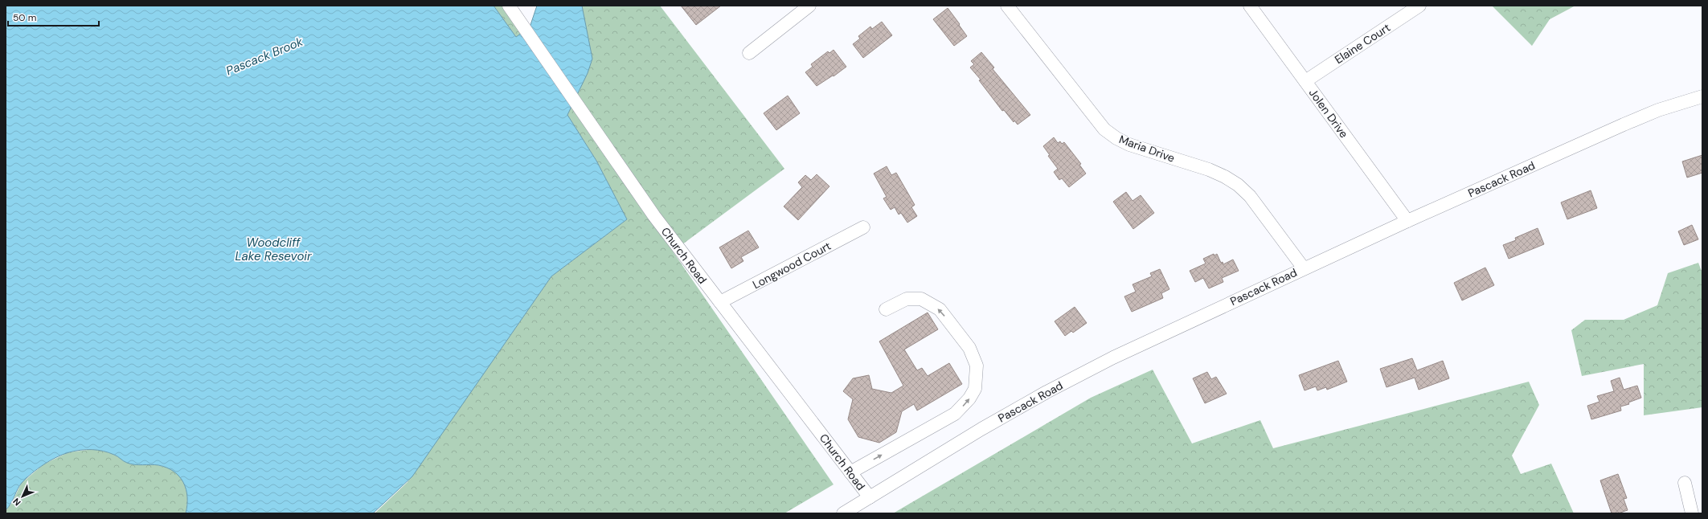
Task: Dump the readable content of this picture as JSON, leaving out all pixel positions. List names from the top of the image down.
{
  "streets": {
    "street": [
      "Elaine Court",
      "Jolen Drive",
      "Maria Drive",
      "Pascack Road",
      "Church Road",
      "Longwood Court"
    ]
  },
  "crossings": [
    ["Elaine Court", "Jolen Drive"],
    ["Jolen Drive", "Pascack Road"],
    ["Maria Drive", "Pascack Road"],
    ["Pascack Road", "Church Road"],
    ["Church Road", "Longwood Court"]
  ],
  "water": ["Pascack Brook", "Woodcliff Lake Resevoir"],
  "scale_bar": "50 m",
  "north": "bottom left"
}
